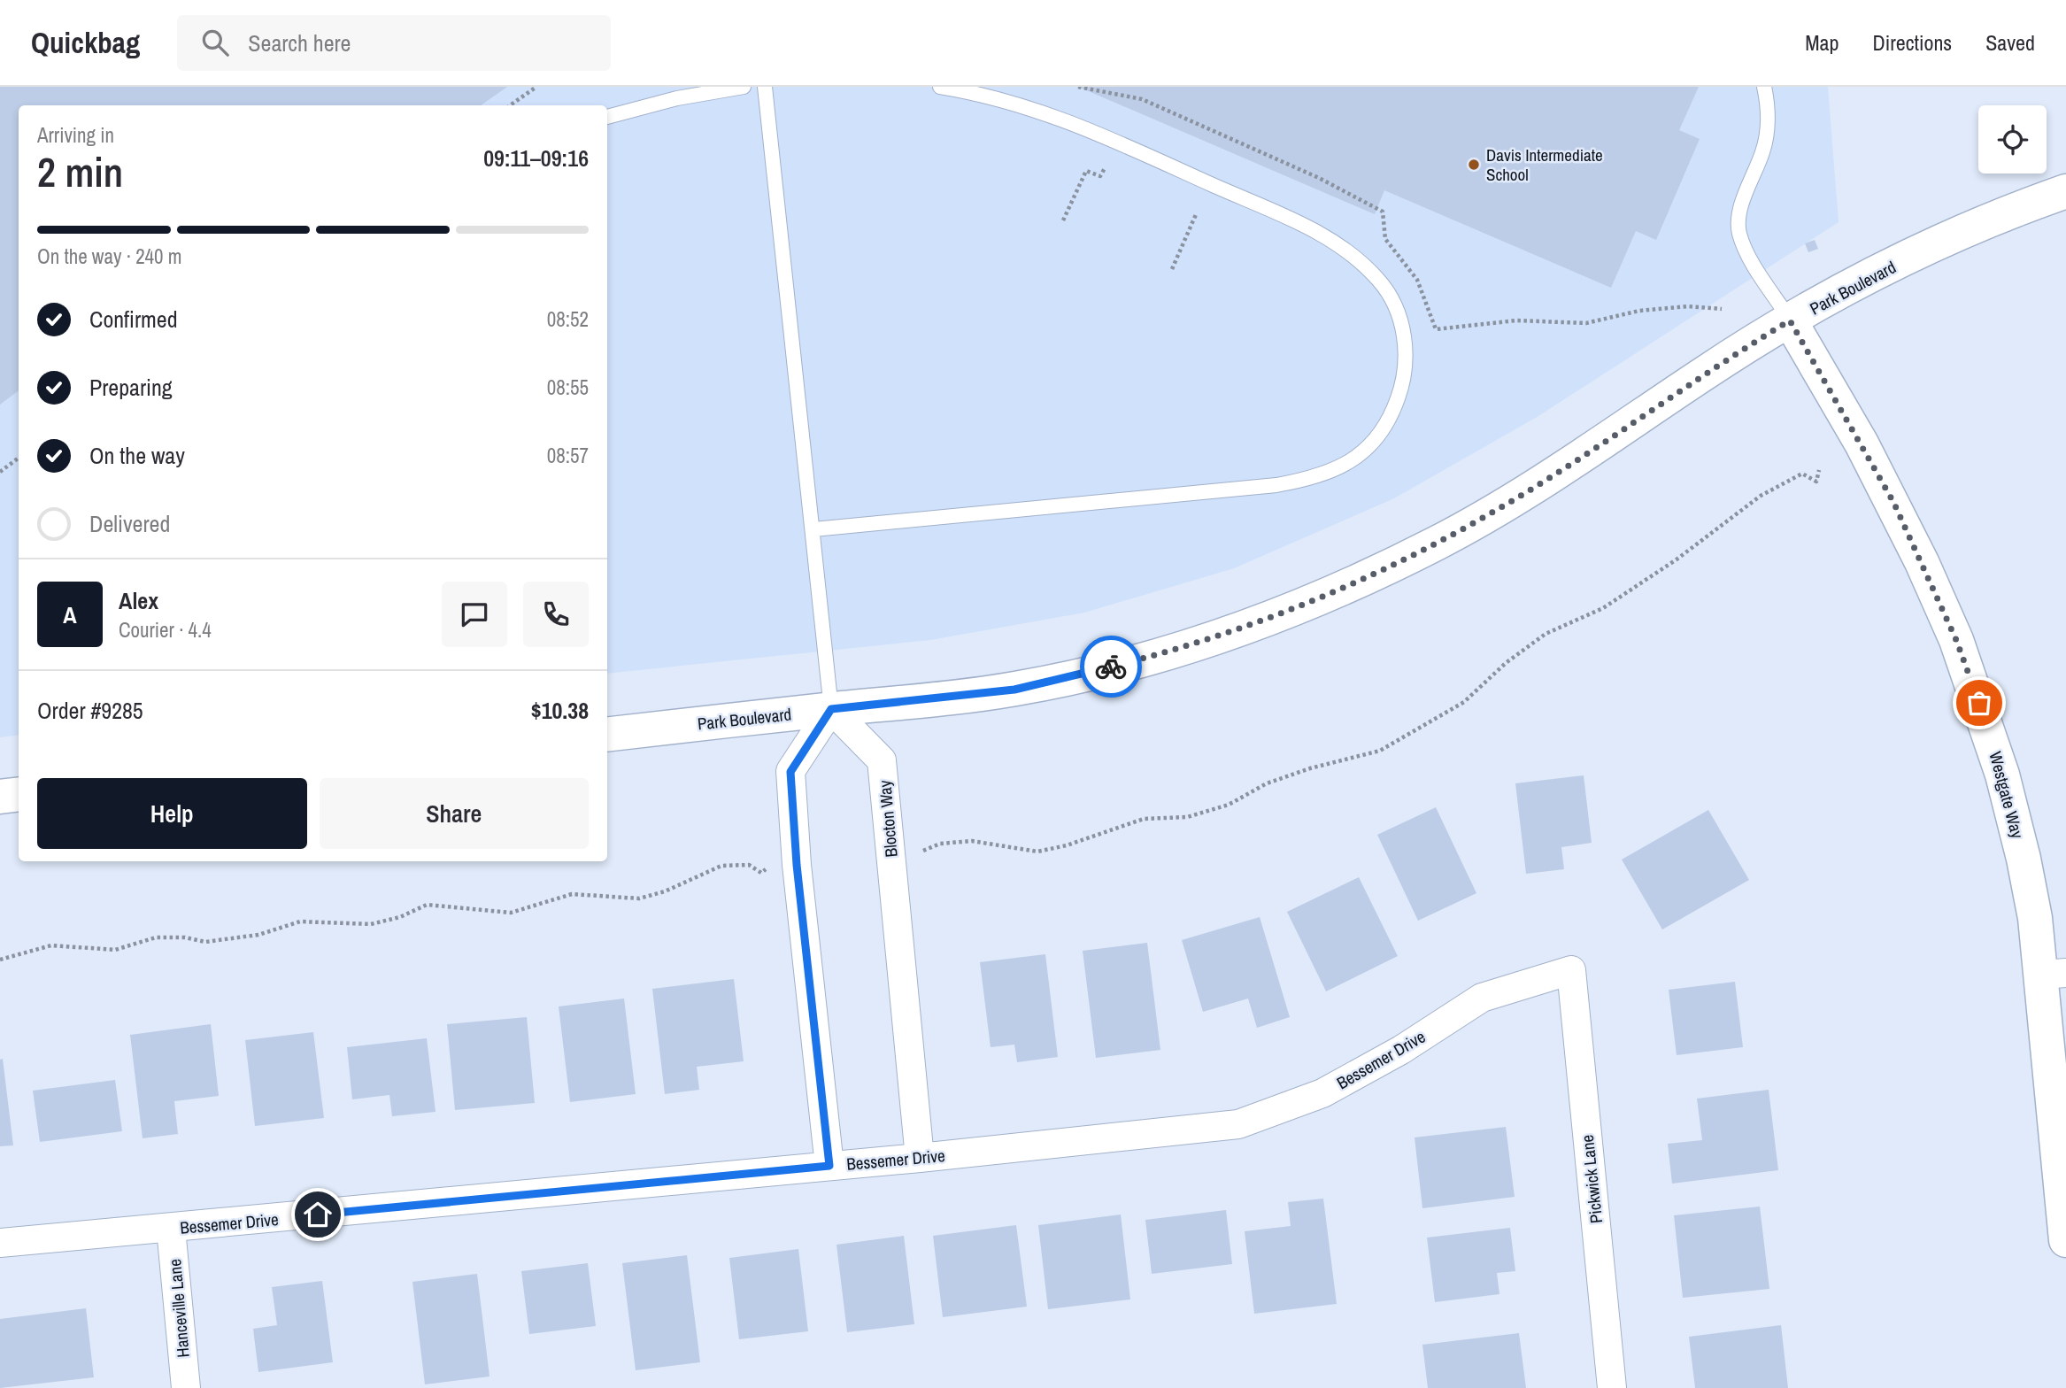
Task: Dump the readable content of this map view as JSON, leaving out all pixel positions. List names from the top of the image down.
{
  "streets": {
    "main road": ["Park Boulevard", "Westgate Way"],
    "street": [
      "Blocton Way",
      "Bessemer Drive",
      "Pickwick Lane",
      "Hanceville Lane"
    ]
  },
  "crossings": [
    ["Park Boulevard", "Westgate Way"],
    ["Park Boulevard", "Blocton Way"],
    ["Blocton Way", "Bessemer Drive"],
    ["Bessemer Drive", "Pickwick Lane"],
    ["Bessemer Drive", "Hanceville Lane"]
  ],
  "places": ["Davis Intermediate School"],
  "page": {
    "header": "Quickbag",
    "search": "Search here",
    "nav": ["Map", "Directions", "Saved"],
    "heading": ["2 min", "Arriving in", "09:11–09:16"],
    "panel": [
      "Alex",
      "Courier · 4.4",
      "Order #9285",
      "$10.38"
    ],
    "bar": "On the way · 240 m",
    "list": [
      ["Confirmed", "08:52"],
      ["Preparing", "08:55"],
      ["On the way", "08:57"],
      "Delivered"
    ],
    "round": "A",
    "buttons": ["Help", "Share"]
  }
}
